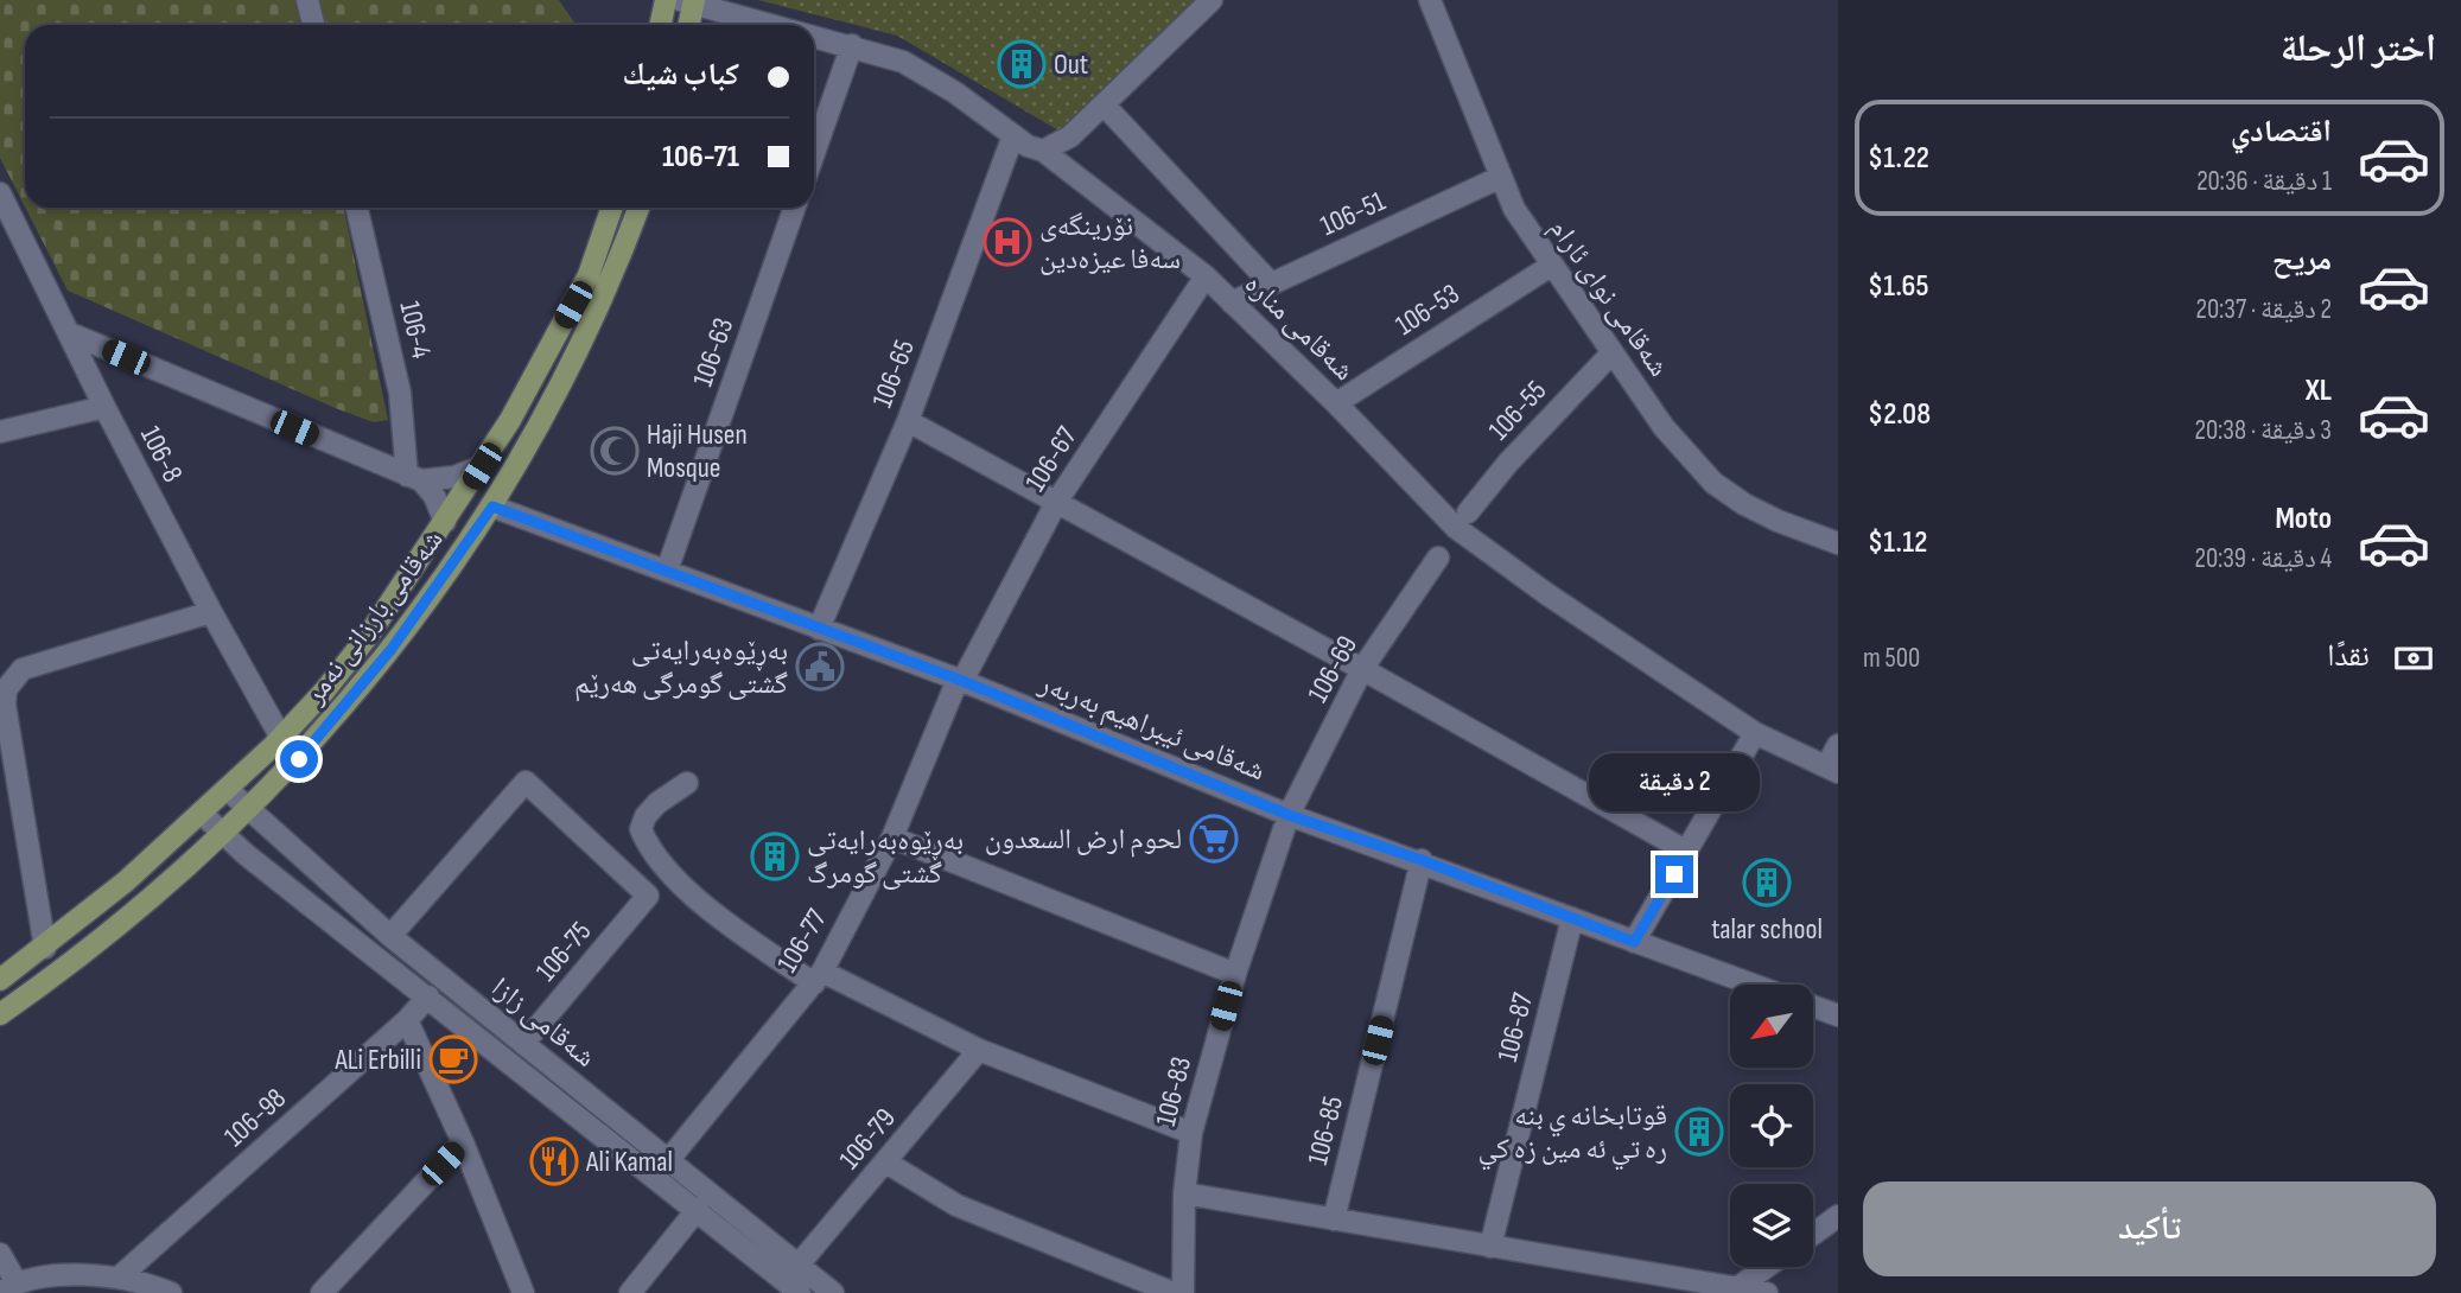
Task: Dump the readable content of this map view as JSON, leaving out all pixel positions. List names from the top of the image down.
{
  "streets": {
    "main road": ["شەقامی بارزانی نەمر"],
    "street": [
      "106-51",
      "شەقامی نوای ئارام",
      "106-53",
      "شەقامی منارە",
      "106-4",
      "106-63",
      "106-65",
      "106-55",
      "106-8",
      "106-67",
      "106-69",
      "شەقامی ئیبراهیم بەربەر",
      "106-77",
      "106-75",
      "شەقامی زازا",
      "106-87",
      "106-83",
      "106-98",
      "106-85",
      "106-79"
    ]
  },
  "crossings": [
    ["106-51", "شەقامی نوای ئارام"],
    ["106-51", "شەقامی منارە"],
    ["شەقامی نوای ئارام", "106-53"],
    ["شەقامی نوای ئارام", "106-55"],
    ["106-53", "شەقامی منارە"],
    ["شەقامی منارە", "106-65"],
    ["شەقامی منارە", "106-67"],
    ["106-63", "شەقامی ئیبراهیم بەربەر"],
    ["106-65", "شەقامی ئیبراهیم بەربەر"],
    ["106-8", "شەقامی بارزانی نەمر"],
    ["106-67", "شەقامی ئیبراهیم بەربەر"],
    ["106-67", "106-77"],
    ["شەقامی بارزانی نەمر", "شەقامی ئیبراهیم بەربەر"],
    ["شەقامی بارزانی نەمر", "شەقامی زازا"],
    ["106-69", "شەقامی ئیبراهیم بەربەر"],
    ["106-69", "106-83"],
    ["شەقامی ئیبراهیم بەربەر", "106-77"],
    ["شەقامی ئیبراهیم بەربەر", "106-87"],
    ["شەقامی ئیبراهیم بەربەر", "106-83"],
    ["شەقامی ئیبراهیم بەربەر", "106-85"],
    ["106-77", "شەقامی زازا"],
    ["106-75", "شەقامی زازا"],
    ["شەقامی زازا", "106-98"],
    ["شەقامی زازا", "106-79"]
  ],
  "places": {
    "building": [
      "Out",
      "بەڕێوەبەرایەتی گشتی گومرگ",
      "talar school",
      "قوتابخانه ي بنه ره تي ئه مين زه كي"
    ],
    "hospital": ["نۆرینگەی سەفا عیزەدین"],
    "mosque": ["Haji Husen Mosque"],
    "public building": ["بەڕێوەبەرایەتی گشتی گومرگی هەرێم"],
    "supermarket": ["لحوم ارض السعدون"],
    "cafe": ["ALi Erbilli"],
    "restaurant": ["Ali Kamal"]
  },
  "north": "bottom left",
  "page": {
    "heading": "اختر الرحلة",
    "banner": ["كباب شيك", "106-71"],
    "list": [
      {
        "name": "اقتصادي",
        "note": "1 دقيقة · 20:36",
        "value": "$1.22"
      },
      {
        "name": "مريح",
        "note": "2 دقيقة · 20:37",
        "value": "$1.65"
      },
      {
        "name": "XL",
        "note": "3 دقيقة · 20:38",
        "value": "$2.08"
      },
      {
        "name": "Moto",
        "note": "4 دقيقة · 20:39",
        "value": "$1.12"
      }
    ],
    "pay": ["نقدًا", "500 m"],
    "bubble": "2 دقيقة",
    "buttons": "تأكيد"
  }
}
